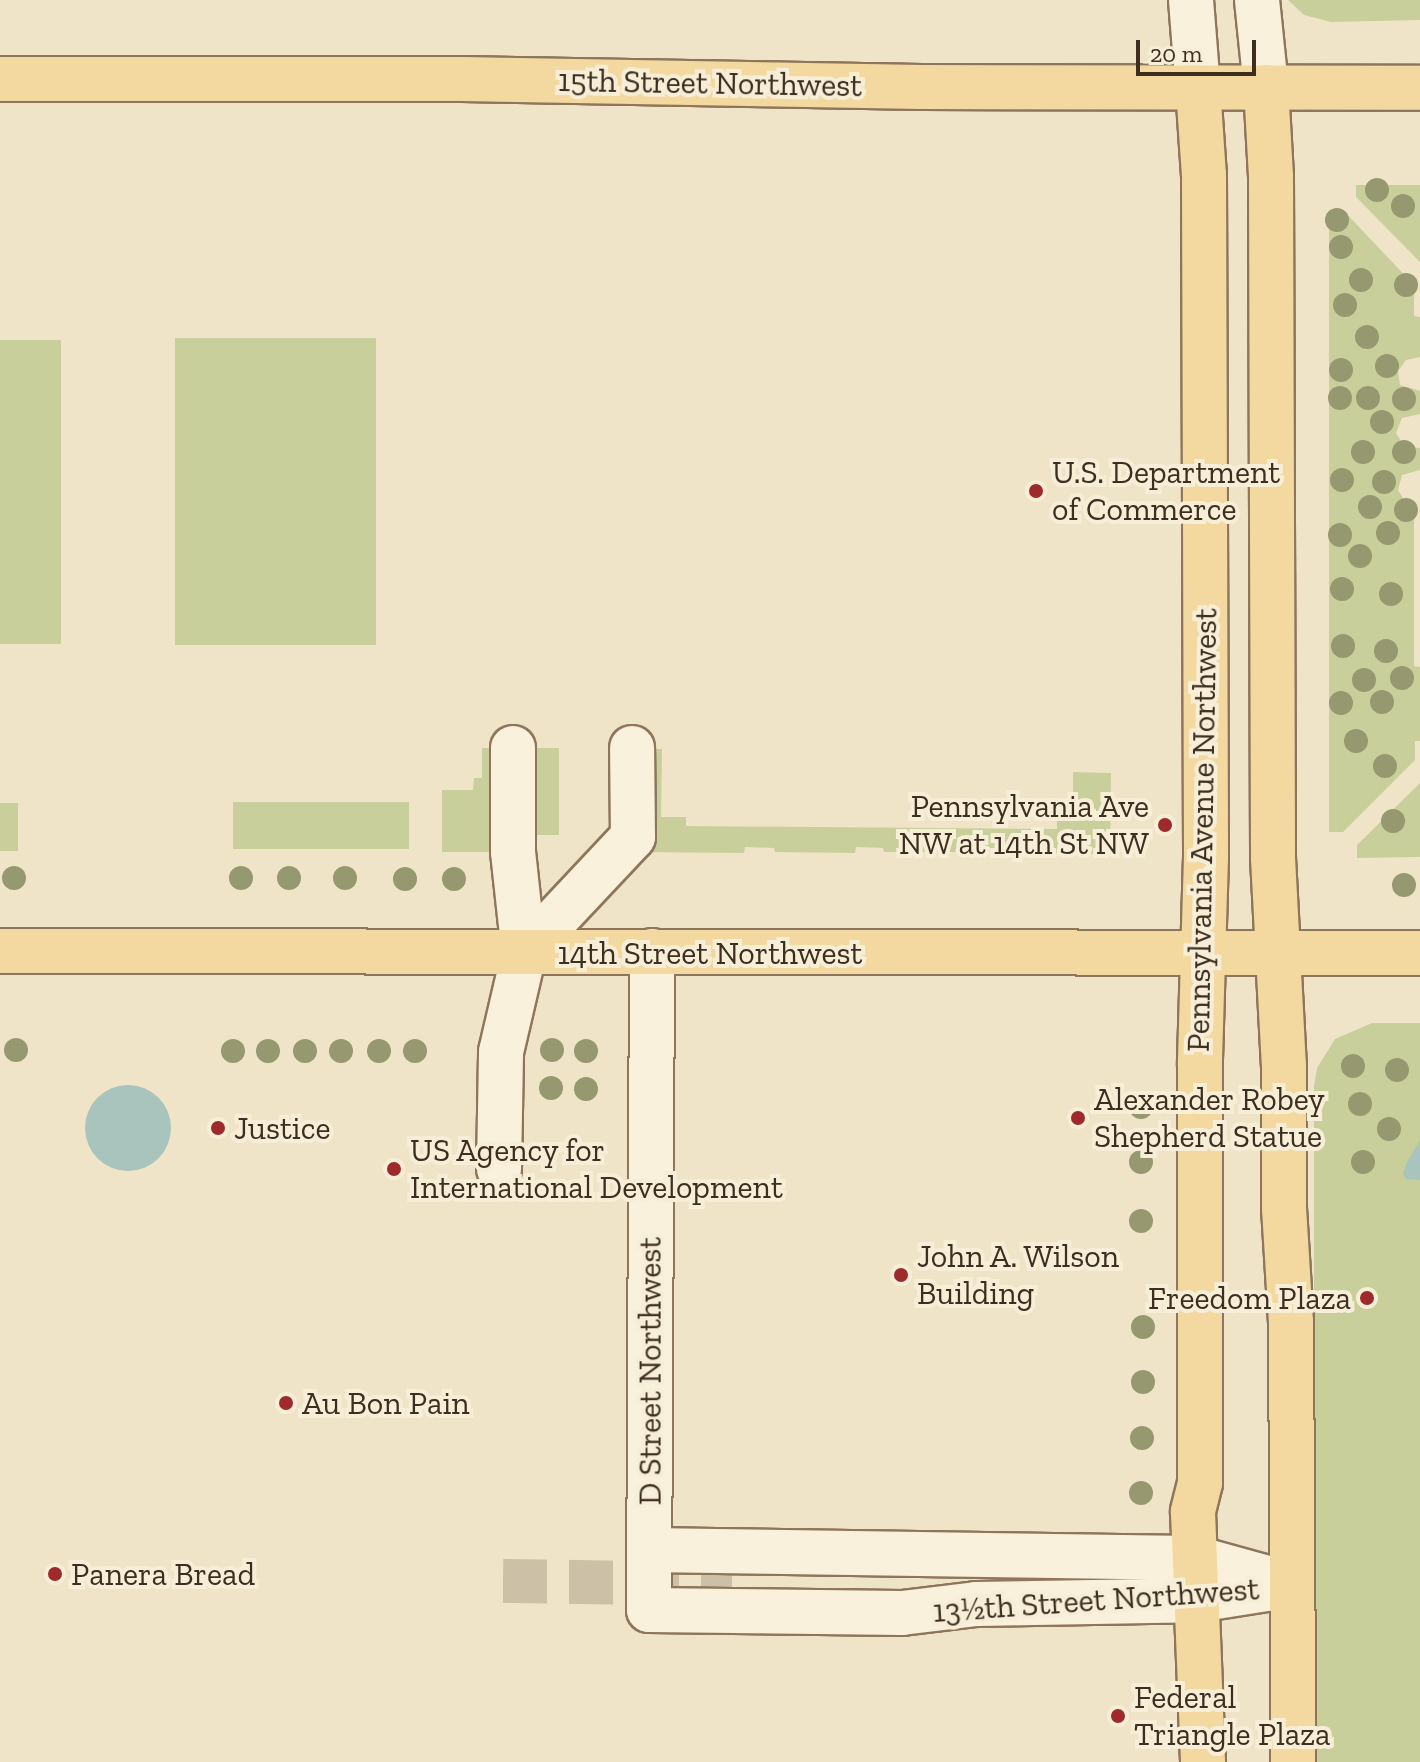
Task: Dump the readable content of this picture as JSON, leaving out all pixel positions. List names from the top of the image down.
{
  "streets": {
    "main road": ["15th Street Northwest", "Pennsylvania Avenue Northwest", "14th Street Northwest"],
    "street": ["D Street Northwest", "13½th Street Northwest"]
  },
  "crossings": [
    ["15th Street Northwest", "Pennsylvania Avenue Northwest"],
    ["Pennsylvania Avenue Northwest", "14th Street Northwest"],
    ["Pennsylvania Avenue Northwest", "13½th Street Northwest"],
    ["14th Street Northwest", "D Street Northwest"],
    ["D Street Northwest", "13½th Street Northwest"]
  ],
  "places": [
    "U.S. Department of Commerce",
    "Pennsylvania Ave NW at 14th St NW",
    "Alexander Robey Shepherd Statue",
    "Justice",
    "US Agency for International Development",
    "John A. Wilson Building",
    "Freedom Plaza",
    "Au Bon Pain",
    "Panera Bread",
    "Federal Triangle Plaza"
  ],
  "scale_bar": "20 m"
}
